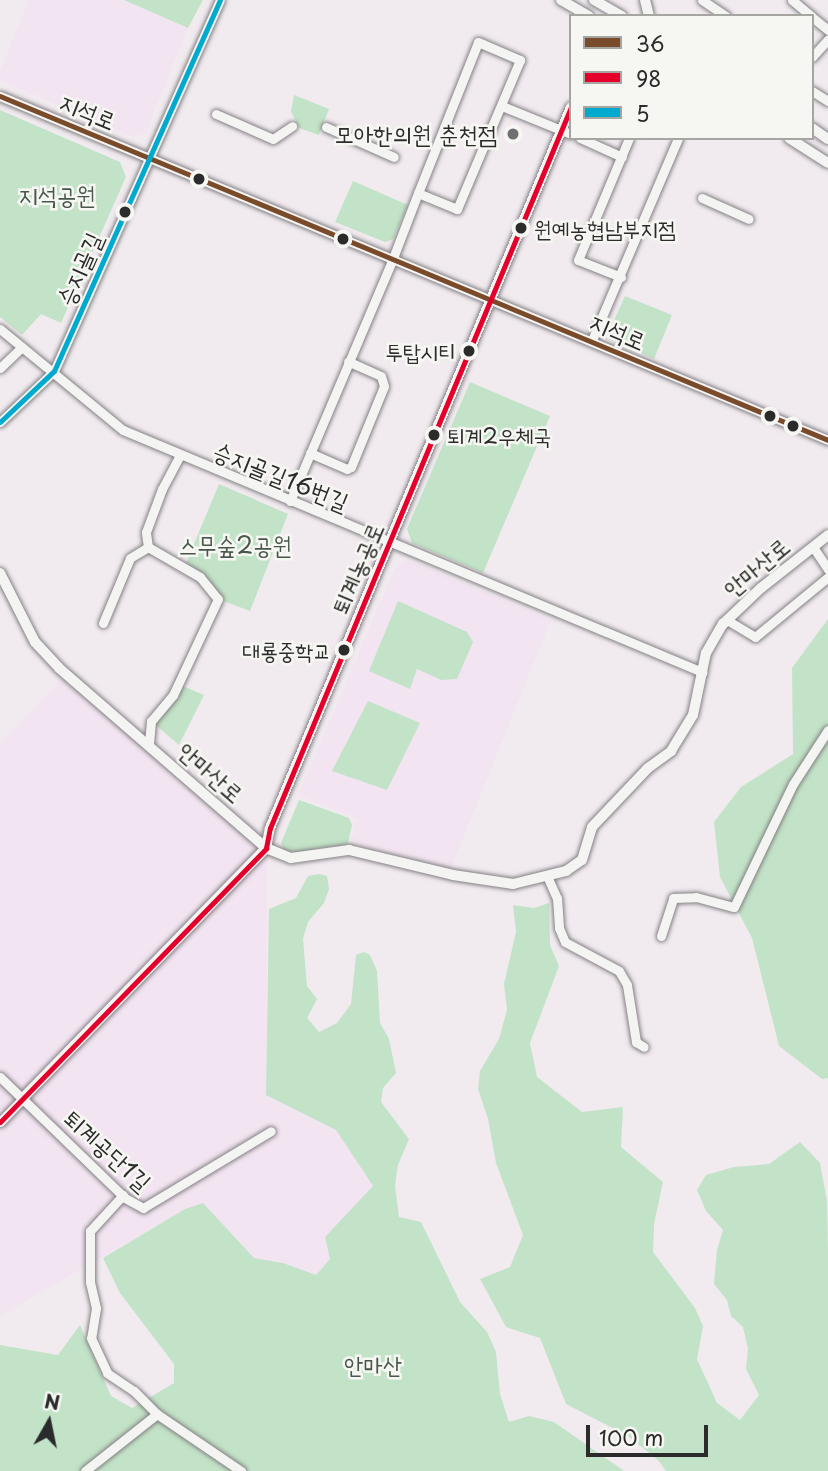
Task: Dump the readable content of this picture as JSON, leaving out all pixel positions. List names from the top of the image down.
{
  "streets": {
    "street": [
      "지석로",
      "승지골길",
      "승지골길16번길",
      "안마산로",
      "퇴계농공로",
      "퇴계공단1길"
    ]
  },
  "crossings": [
    ["지석로", "승지골길"],
    ["지석로", "퇴계농공로"],
    ["승지골길", "승지골길16번길"],
    ["승지골길16번길", "안마산로"],
    ["승지골길16번길", "퇴계농공로"],
    ["안마산로", "퇴계농공로"],
    ["퇴계농공로", "퇴계공단1길"]
  ],
  "parks": ["지석공원", "스무숲2공원", "안마산"],
  "places": [
    "모아한의원 춘천점",
    "원예농협남부지점",
    "투탑시티",
    "퇴계2우체국",
    "대룡중학교"
  ],
  "lines": ["transit line 5", "transit line 36", "transit line 98"],
  "legend": ["36", "98", "5"],
  "scale_bar": "100 m",
  "north": "top"
}
